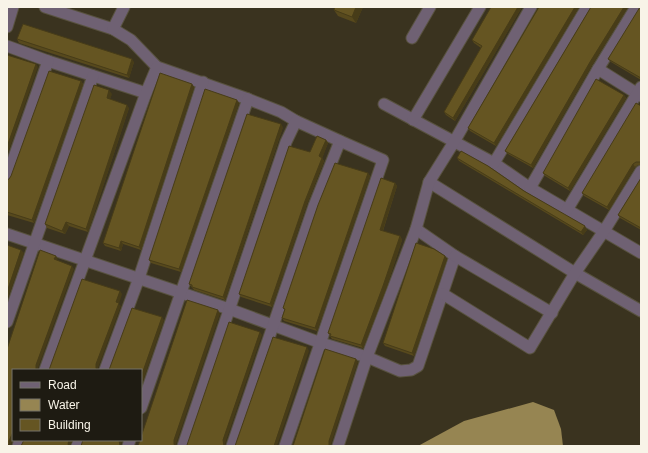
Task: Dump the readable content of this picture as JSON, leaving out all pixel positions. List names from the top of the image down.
{
  "legend": ["Road", "Water", "Building"]
}
